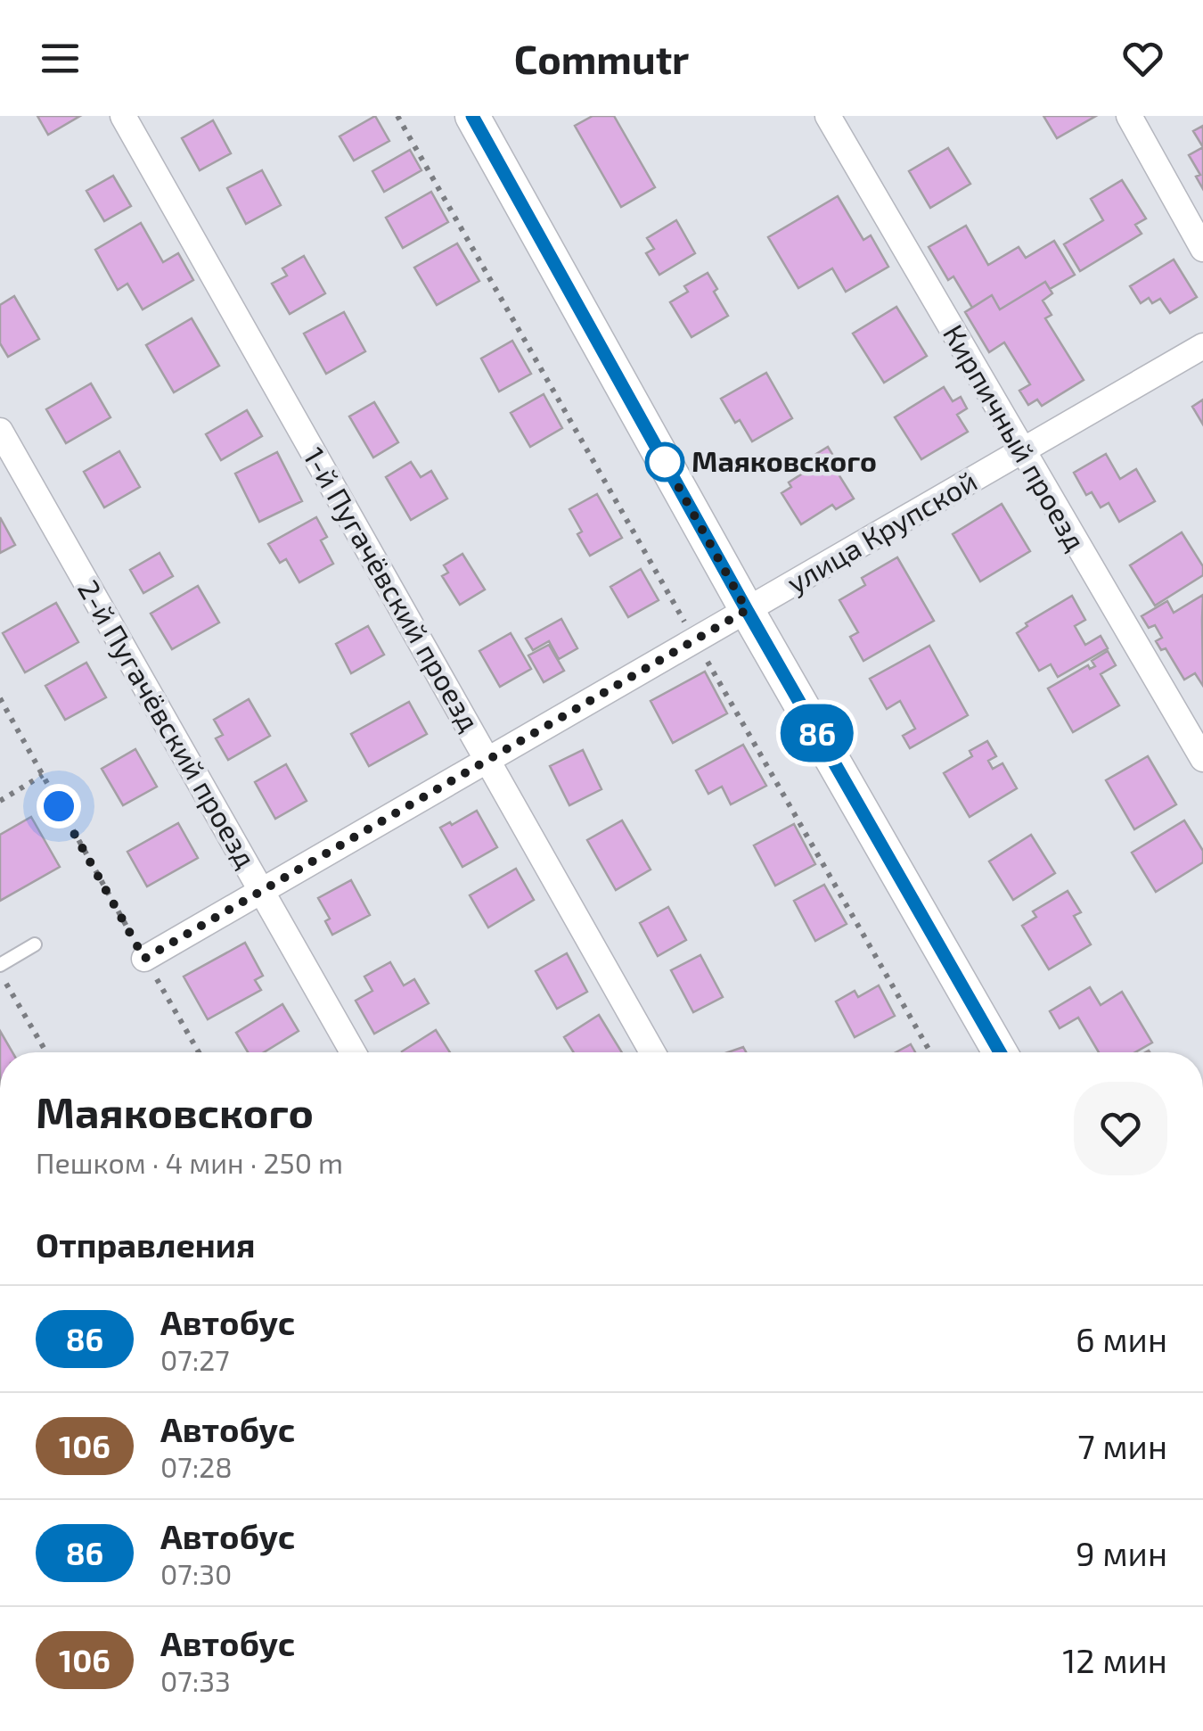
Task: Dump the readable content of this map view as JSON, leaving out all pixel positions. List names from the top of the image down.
{
  "streets": {
    "street": [
      "Кирпичный проезд",
      "улица Крупской",
      "1-й Пугачёвский проезд",
      "2-й Пугачёвский проезд"
    ]
  },
  "crossings": [
    ["Кирпичный проезд", "улица Крупской"],
    ["улица Крупской", "1-й Пугачёвский проезд"],
    ["улица Крупской", "2-й Пугачёвский проезд"]
  ],
  "places": ["Маяковского"],
  "lines": ["bus line 86"],
  "page": {
    "header": "Commutr",
    "on_map": "86",
    "heading": [
      ["Маяковского", "Пешком · 4 мин · 250 m"],
      "Отправления"
    ],
    "list": [
      {
        "mark": "86",
        "name": "Автобус",
        "note": "07:27",
        "value": "6 мин"
      },
      {
        "mark": "106",
        "name": "Автобус",
        "note": "07:28",
        "value": "7 мин"
      },
      {
        "mark": "86",
        "name": "Автобус",
        "note": "07:30",
        "value": "9 мин"
      },
      {
        "mark": "106",
        "name": "Автобус",
        "note": "07:33",
        "value": "12 мин"
      }
    ]
  }
}
